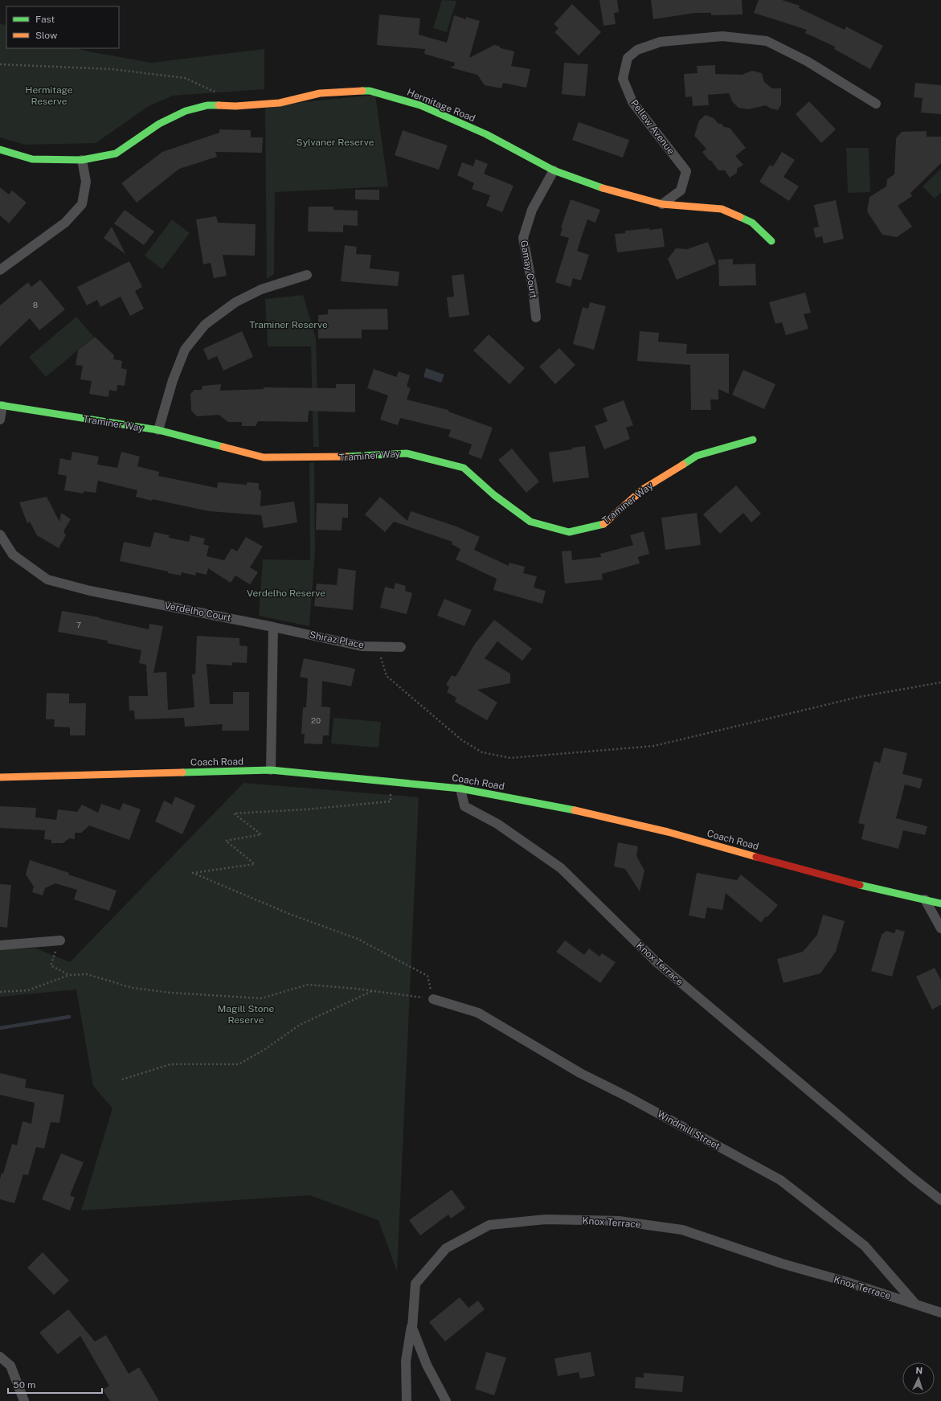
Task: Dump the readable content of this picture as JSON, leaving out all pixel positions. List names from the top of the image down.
{
  "streets": {
    "street": [
      "Hermitage Road",
      "Pellew Avenue",
      "Gamay Court",
      "Traminer Way",
      "Verdelho Court",
      "Shiraz Place",
      "Coach Road",
      "Knox Terrace",
      "Windmill Street"
    ]
  },
  "crossings": [
    ["Hermitage Road", "Pellew Avenue"],
    ["Hermitage Road", "Gamay Court"],
    ["Verdelho Court", "Shiraz Place"],
    ["Coach Road", "Knox Terrace"],
    ["Knox Terrace", "Windmill Street"]
  ],
  "parks": [
    "Hermitage Reserve",
    "Sylvaner Reserve",
    "Traminer Reserve",
    "Verdelho Reserve",
    "Magill Stone Reserve"
  ],
  "house_numbers": ["8", "7", "20"],
  "legend": ["Fast", "Slow"],
  "scale_bar": "50 m",
  "north": "top"
}
